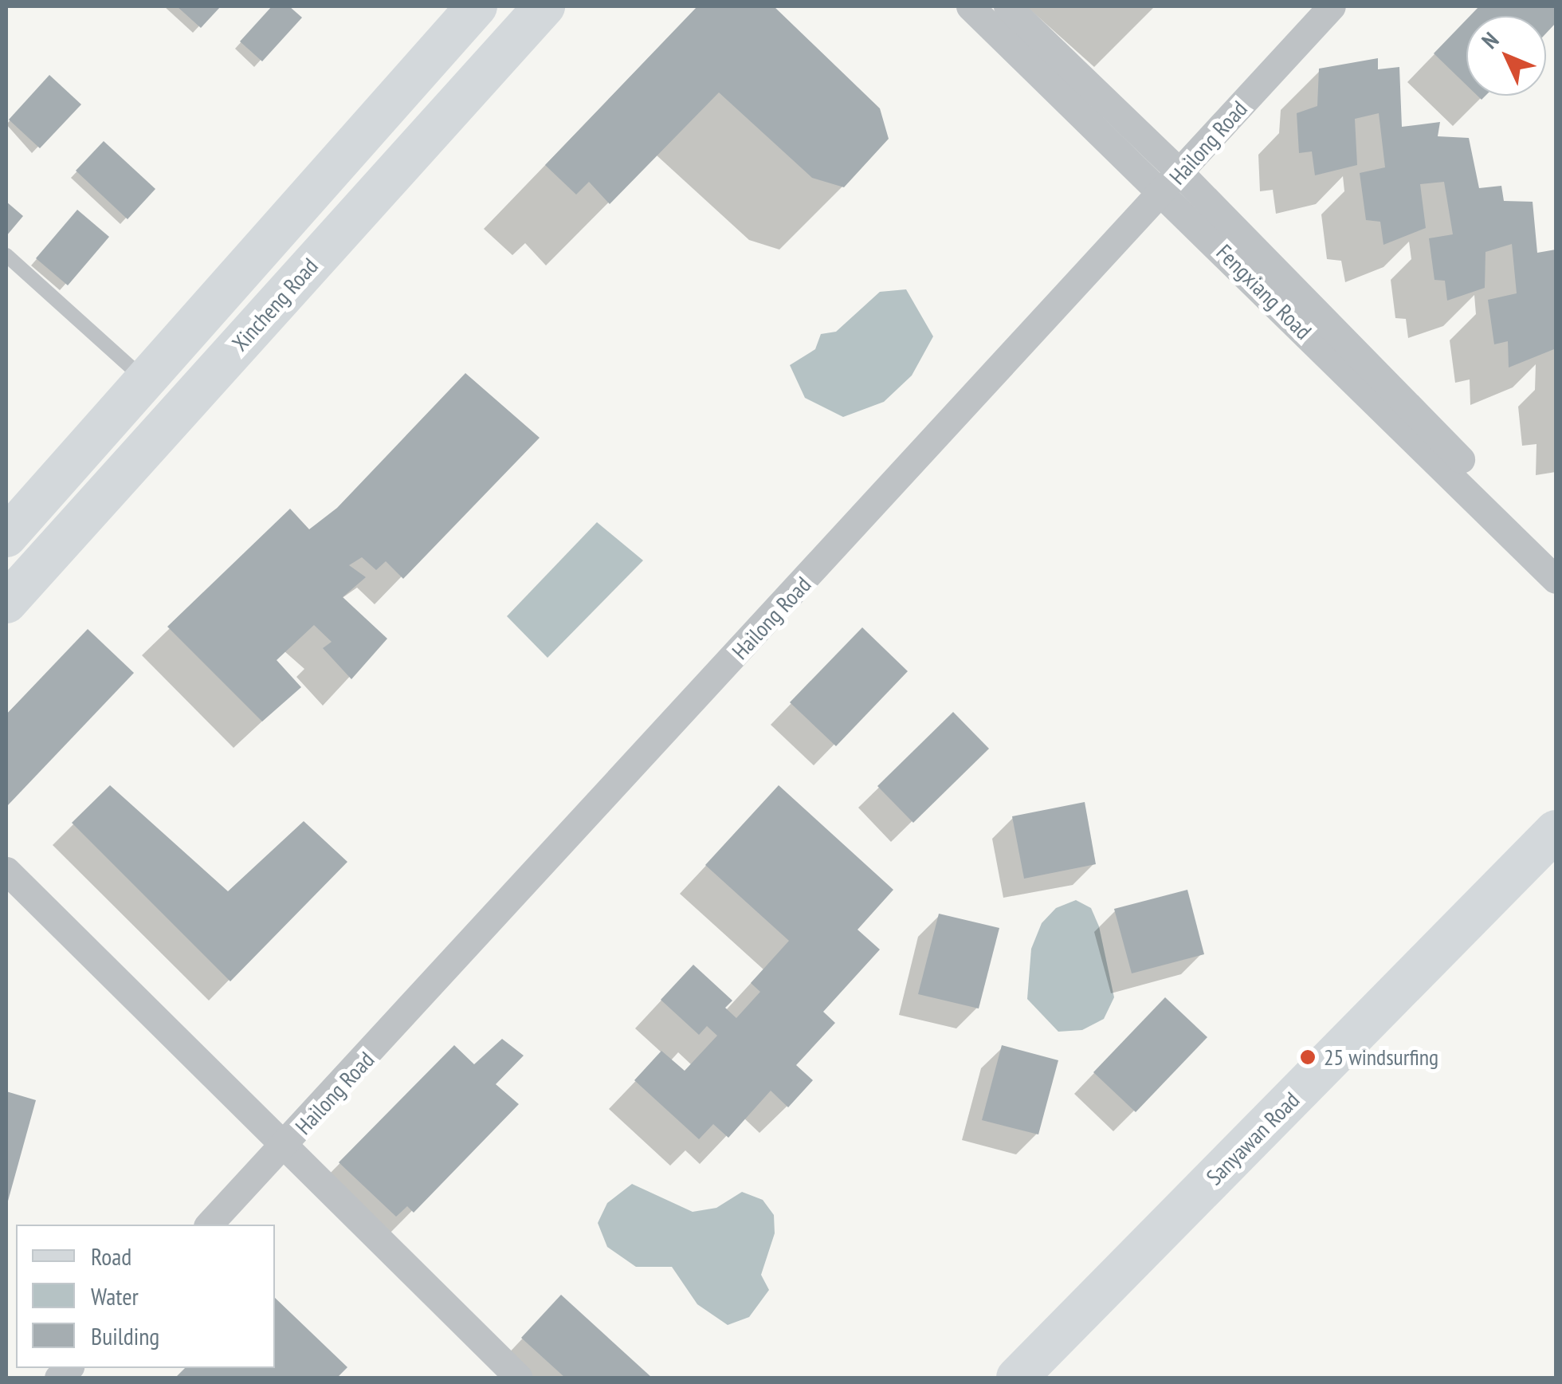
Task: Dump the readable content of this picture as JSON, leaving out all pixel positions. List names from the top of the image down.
{
  "streets": {
    "main road": ["Xincheng Road", "Sanyawan Road"],
    "street": ["Hailong Road", "Fengxiang Road"]
  },
  "crossings": [
    ["Hailong Road", "Fengxiang Road"]
  ],
  "places": ["25 windsurfing"],
  "legend": ["Road", "Water", "Building"],
  "north": "top left"
}
